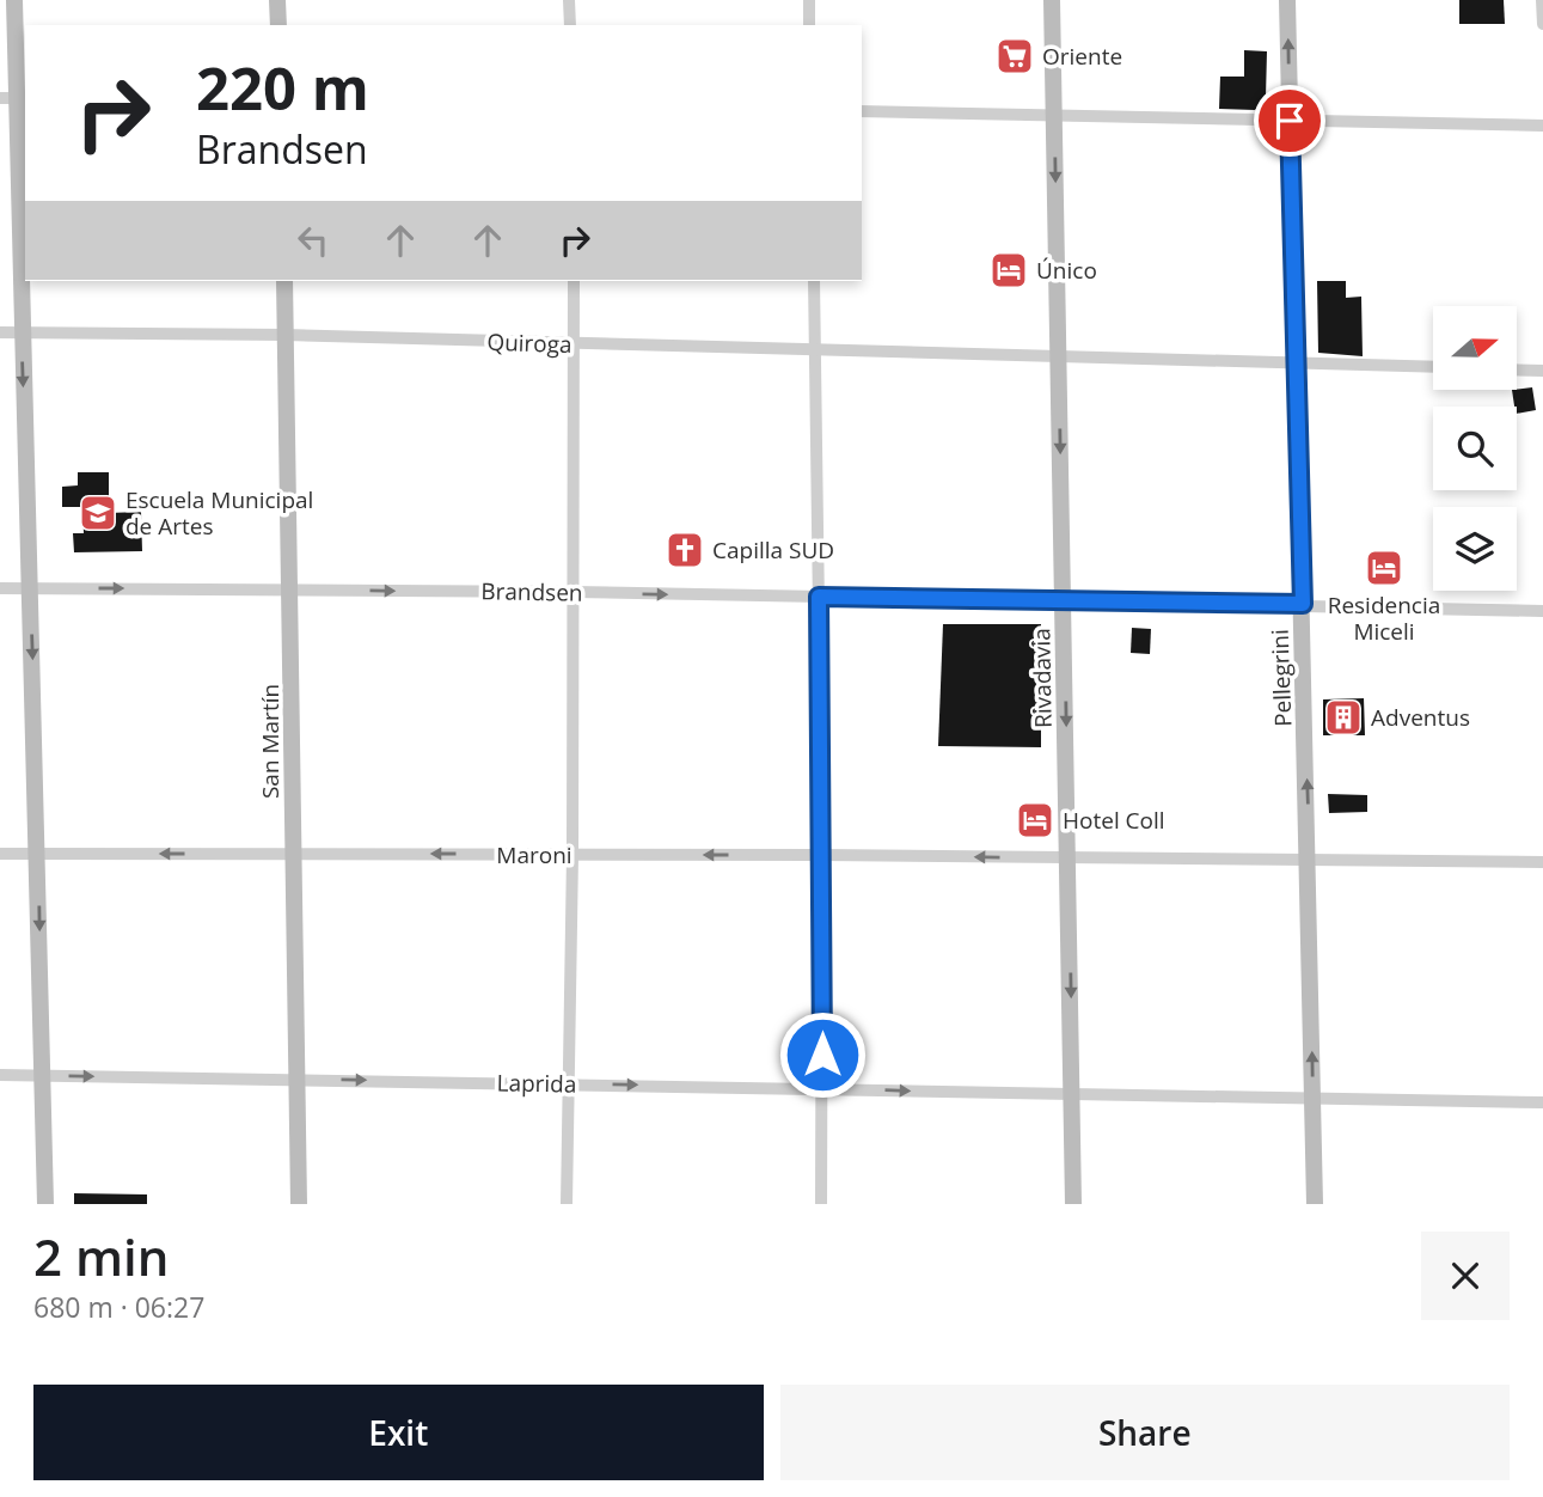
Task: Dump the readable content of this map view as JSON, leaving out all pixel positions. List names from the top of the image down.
{
  "streets": {
    "main road": ["Rivadavia", "Pellegrini", "San Martín"],
    "street": [
      "Quiroga",
      "Brandsen",
      "Maroni",
      "Laprida"
    ]
  },
  "crossings": [
    ["Quiroga", "Rivadavia"],
    ["Quiroga", "Pellegrini"],
    ["Quiroga", "San Martín"],
    ["Brandsen", "Rivadavia"],
    ["Brandsen", "Pellegrini"],
    ["Brandsen", "San Martín"],
    ["Rivadavia", "Maroni"],
    ["Rivadavia", "Laprida"],
    ["Pellegrini", "Maroni"],
    ["Pellegrini", "Laprida"],
    ["San Martín", "Maroni"],
    ["San Martín", "Laprida"]
  ],
  "one_way": [
    "Brandsen",
    "Rivadavia",
    "Pellegrini",
    "Maroni",
    "Laprida"
  ],
  "places": {
    "supermarket": ["Oriente"],
    "hotel": ["Único", "Residencia Miceli", "Hotel Coll"],
    "school or university": ["Escuela Municipal de Artes"],
    "church": ["Capilla SUD"],
    "building": ["Adventus"]
  },
  "north": "right",
  "page": {
    "turn": ["220 m", "Brandsen"],
    "heading": ["2 min", "680 m · 06:27"],
    "buttons": ["Exit", "Share"]
  }
}
